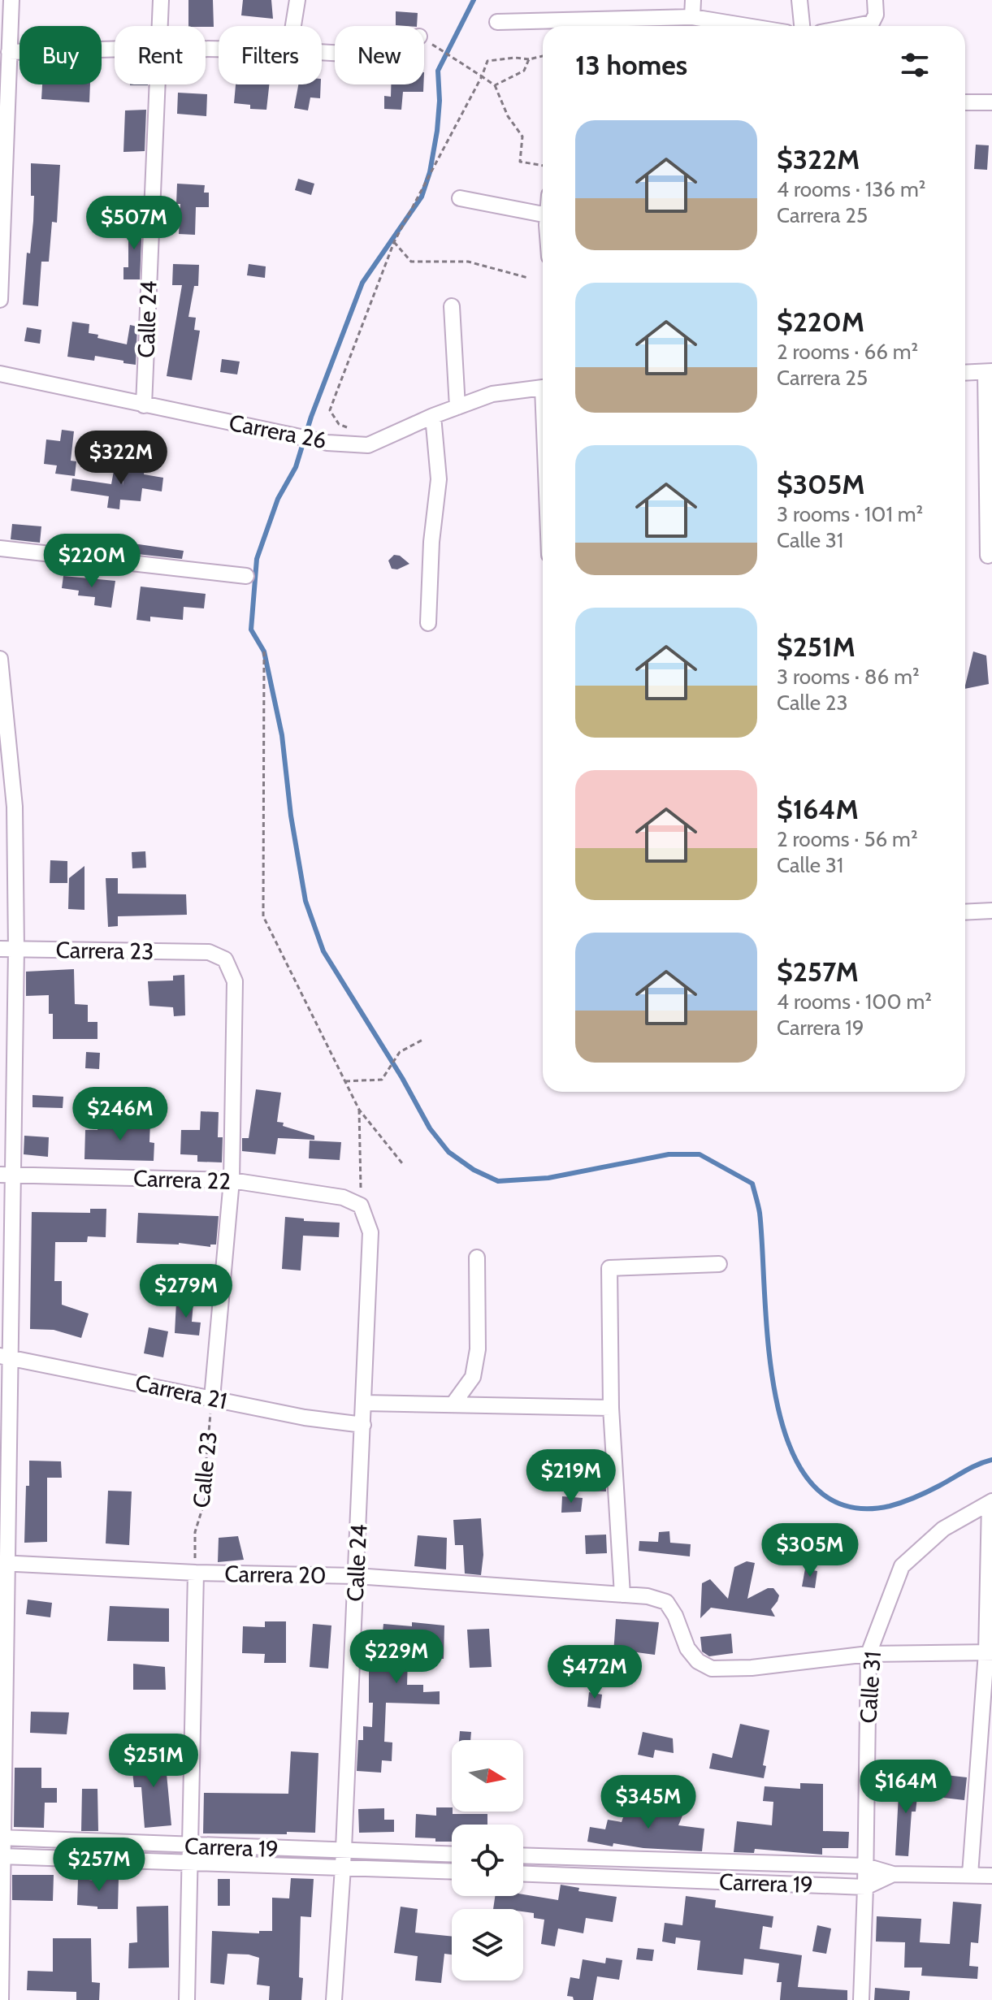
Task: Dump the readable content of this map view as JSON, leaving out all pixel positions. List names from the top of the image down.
{
  "streets": {
    "street": [
      "Calle 24",
      "Carrera 26",
      "Carrera 23",
      "Carrera 22",
      "Carrera 21",
      "Calle 23",
      "Carrera 20",
      "Calle 31",
      "Carrera 19"
    ]
  },
  "crossings": [
    ["Calle 24", "Carrera 26"],
    ["Calle 24", "Carrera 22"],
    ["Calle 24", "Carrera 21"],
    ["Calle 24", "Carrera 20"],
    ["Calle 24", "Carrera 19"],
    ["Carrera 23", "Calle 23"],
    ["Carrera 22", "Calle 23"],
    ["Carrera 21", "Calle 23"],
    ["Calle 23", "Carrera 20"],
    ["Carrera 20", "Calle 31"],
    ["Calle 31", "Carrera 19"]
  ],
  "north": "right",
  "page": {
    "chip": [
      "Buy",
      "Rent",
      "Filters",
      "New"
    ],
    "heading": "13 homes",
    "list": [
      {
        "name": "$322M",
        "note": "4 rooms · 136 m² · Carrera 25"
      },
      {
        "name": "$220M",
        "note": "2 rooms · 66 m² · Carrera 25"
      },
      {
        "name": "$305M",
        "note": "3 rooms · 101 m² · Calle 31"
      },
      {
        "name": "$251M",
        "note": "3 rooms · 86 m² · Calle 23"
      },
      {
        "name": "$164M",
        "note": "2 rooms · 56 m² · Calle 31"
      },
      {
        "name": "$257M",
        "note": "4 rooms · 100 m² · Carrera 19"
      }
    ],
    "price": [
      "$507M",
      "$322M",
      "$220M",
      "$246M",
      "$279M",
      "$219M",
      "$305M",
      "$229M",
      "$472M",
      "$251M",
      "$164M",
      "$345M",
      "$257M"
    ]
  }
}
